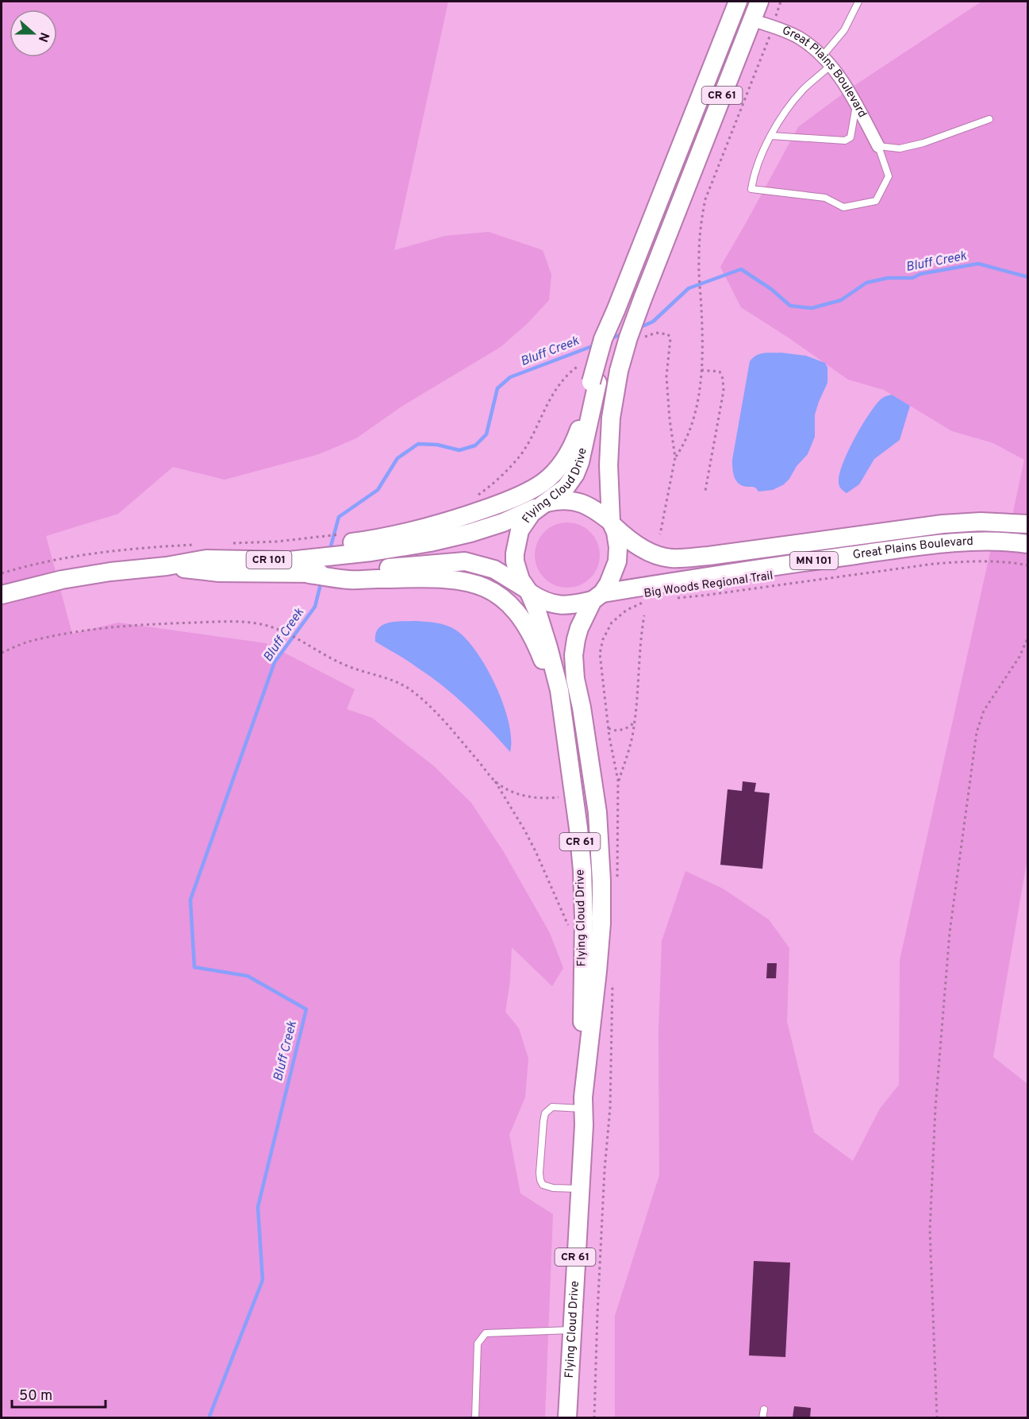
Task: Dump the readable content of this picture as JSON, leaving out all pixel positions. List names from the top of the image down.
{
  "streets": {
    "main road": [
      "Great Plains Boulevard",
      "CR 61",
      "Flying Cloud Drive",
      "CR 101",
      "MN 101"
    ],
    "path": ["Big Woods Regional Trail"]
  },
  "crossings": [
    ["Great Plains Boulevard", "Flying Cloud Drive"]
  ],
  "water": ["Bluff Creek"],
  "scale_bar": "50 m",
  "north": "right"
}
